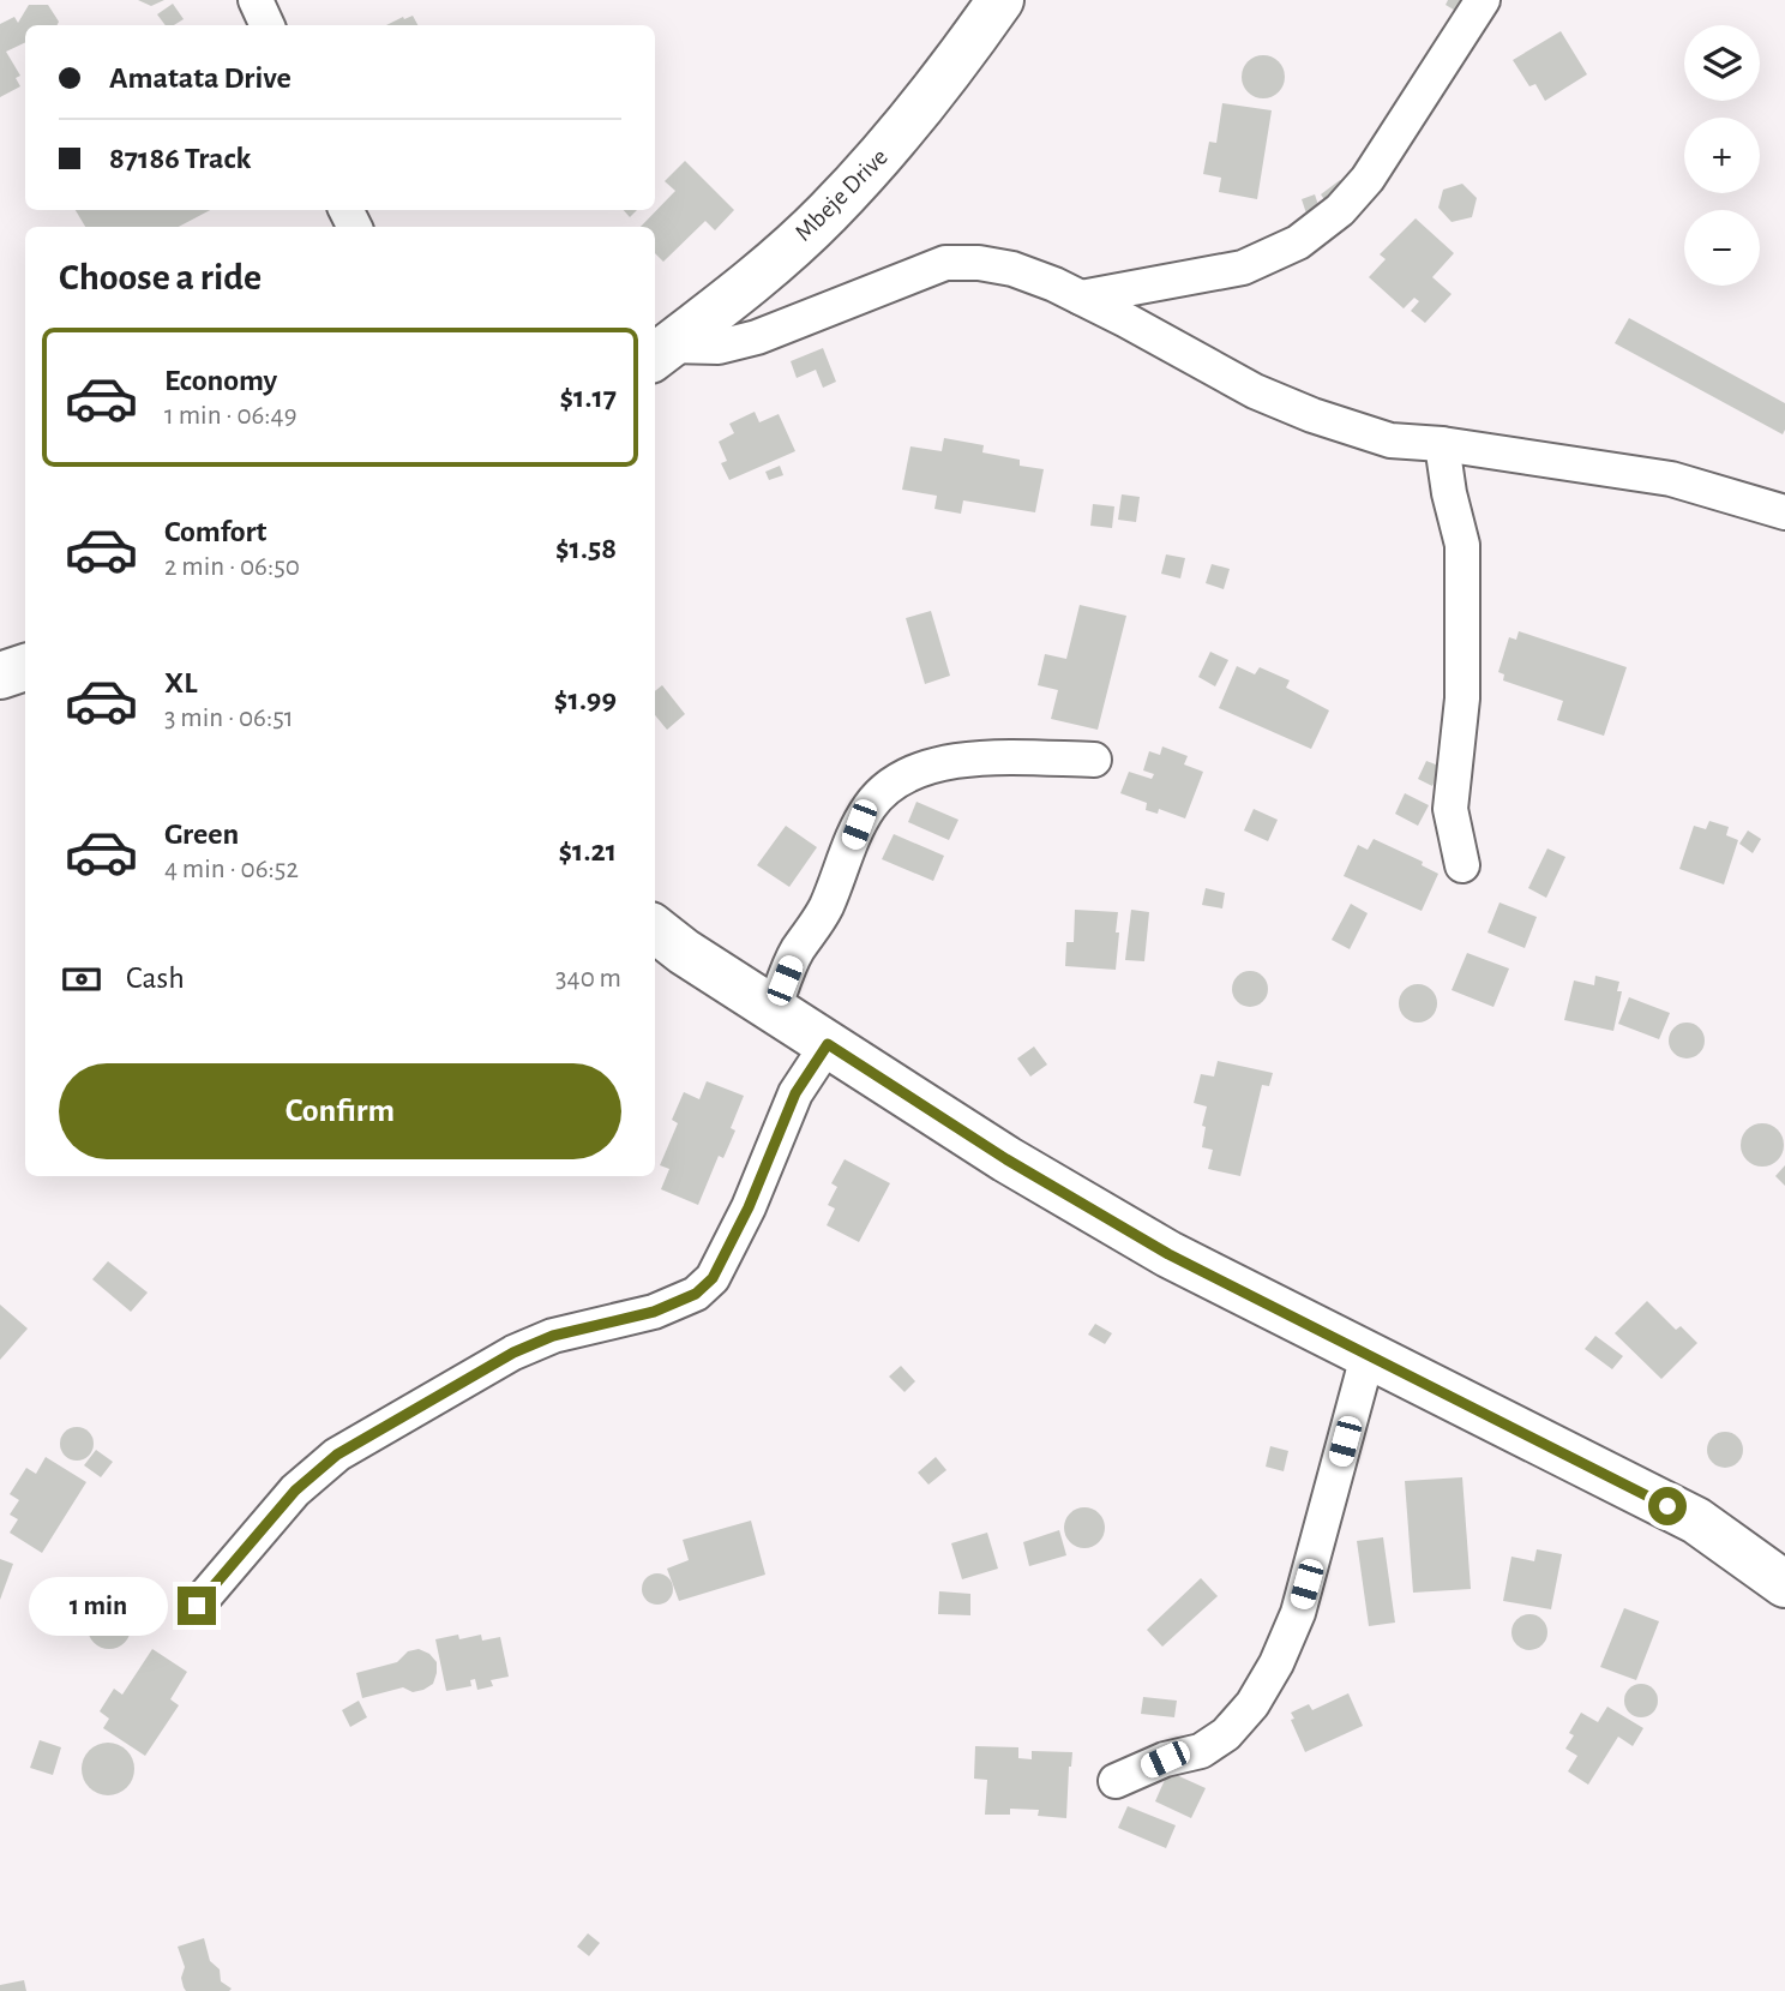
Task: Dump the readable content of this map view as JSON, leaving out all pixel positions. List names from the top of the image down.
{
  "streets": {
    "street": ["Mbeje Drive"]
  },
  "page": {
    "map_buttons": ["+", "−"],
    "banner": ["Amatata Drive", "87186 Track"],
    "heading": "Choose a ride",
    "list": [
      {
        "name": "Economy",
        "note": "1 min · 06:49",
        "value": "$1.17"
      },
      {
        "name": "Comfort",
        "note": "2 min · 06:50",
        "value": "$1.58"
      },
      {
        "name": "XL",
        "note": "3 min · 06:51",
        "value": "$1.99"
      },
      {
        "name": "Green",
        "note": "4 min · 06:52",
        "value": "$1.21"
      }
    ],
    "pay": ["Cash", "340 m"],
    "buttons": "Confirm",
    "bubble": "1 min"
  }
}
